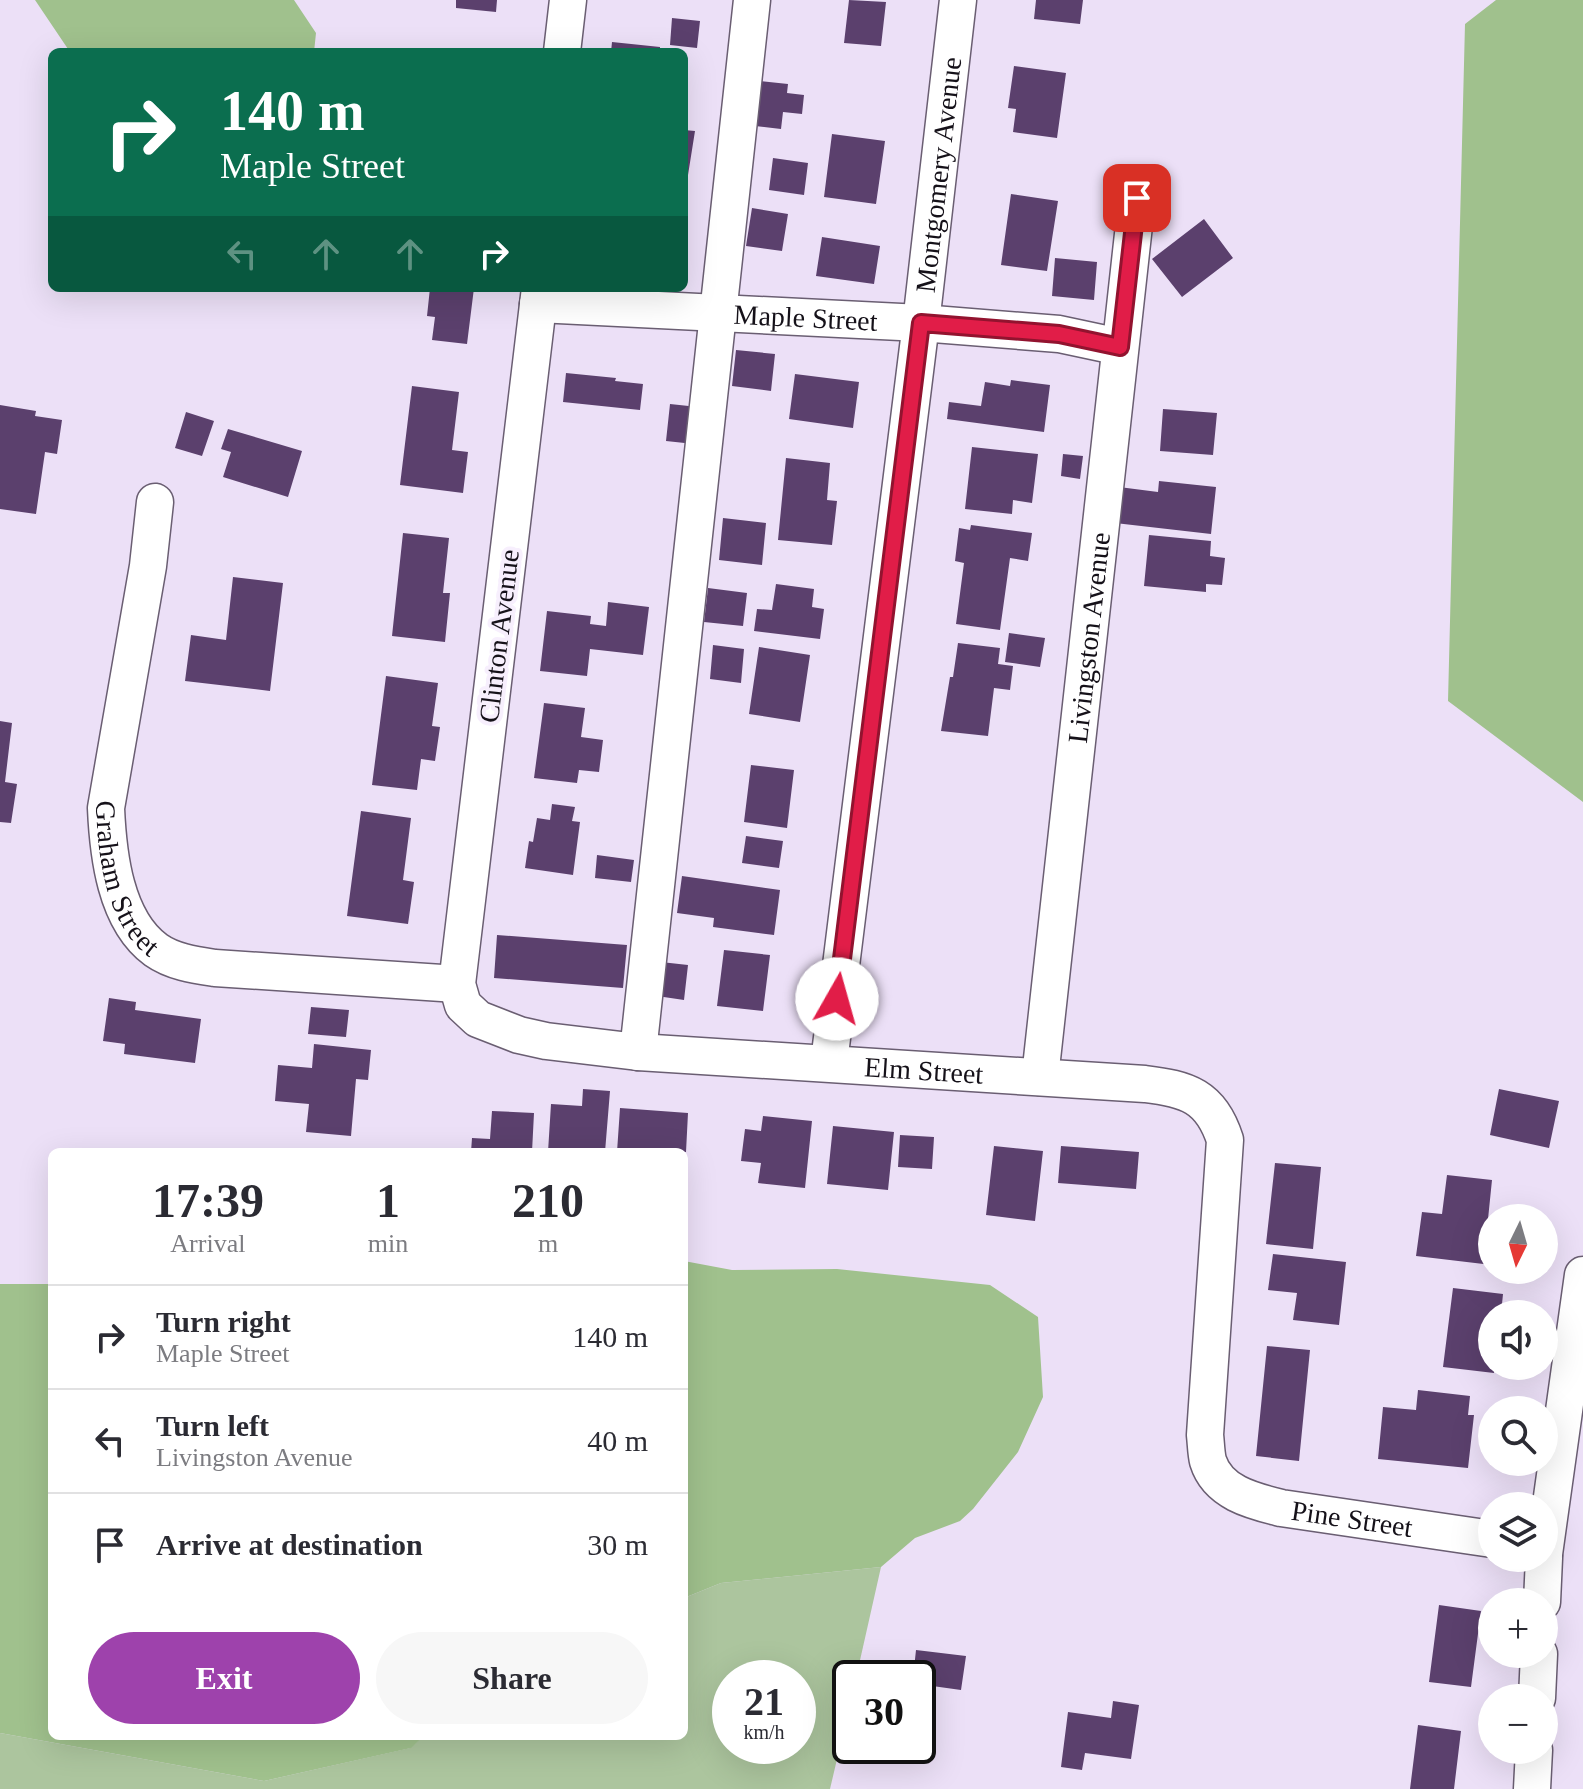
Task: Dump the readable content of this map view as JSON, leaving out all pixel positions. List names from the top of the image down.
{
  "streets": {
    "street": [
      "Montgomery Avenue",
      "Maple Street",
      "Clinton Avenue",
      "Livingston Avenue",
      "Graham Street",
      "Elm Street",
      "Pine Street"
    ]
  },
  "crossings": [
    ["Montgomery Avenue", "Maple Street"],
    ["Montgomery Avenue", "Elm Street"],
    ["Maple Street", "Clinton Avenue"],
    ["Maple Street", "Livingston Avenue"],
    ["Clinton Avenue", "Graham Street"],
    ["Clinton Avenue", "Elm Street"],
    ["Livingston Avenue", "Elm Street"],
    ["Graham Street", "Elm Street"],
    ["Elm Street", "Pine Street"]
  ],
  "north": "bottom",
  "page": {
    "turn": ["140 m", "Maple Street"],
    "eta": [
      "17:39",
      "Arrival",
      "1",
      "min",
      "210",
      "m"
    ],
    "map_buttons": ["+", "−"],
    "list": [
      {
        "name": "Turn right",
        "note": "Maple Street",
        "value": "140 m"
      },
      {
        "name": "Turn left",
        "note": "Livingston Avenue",
        "value": "40 m"
      },
      {
        "name": "Arrive at destination",
        "value": "30 m"
      }
    ],
    "buttons": ["Exit", "Share"],
    "speed": "21 km/h",
    "limit": "30"
  }
}
